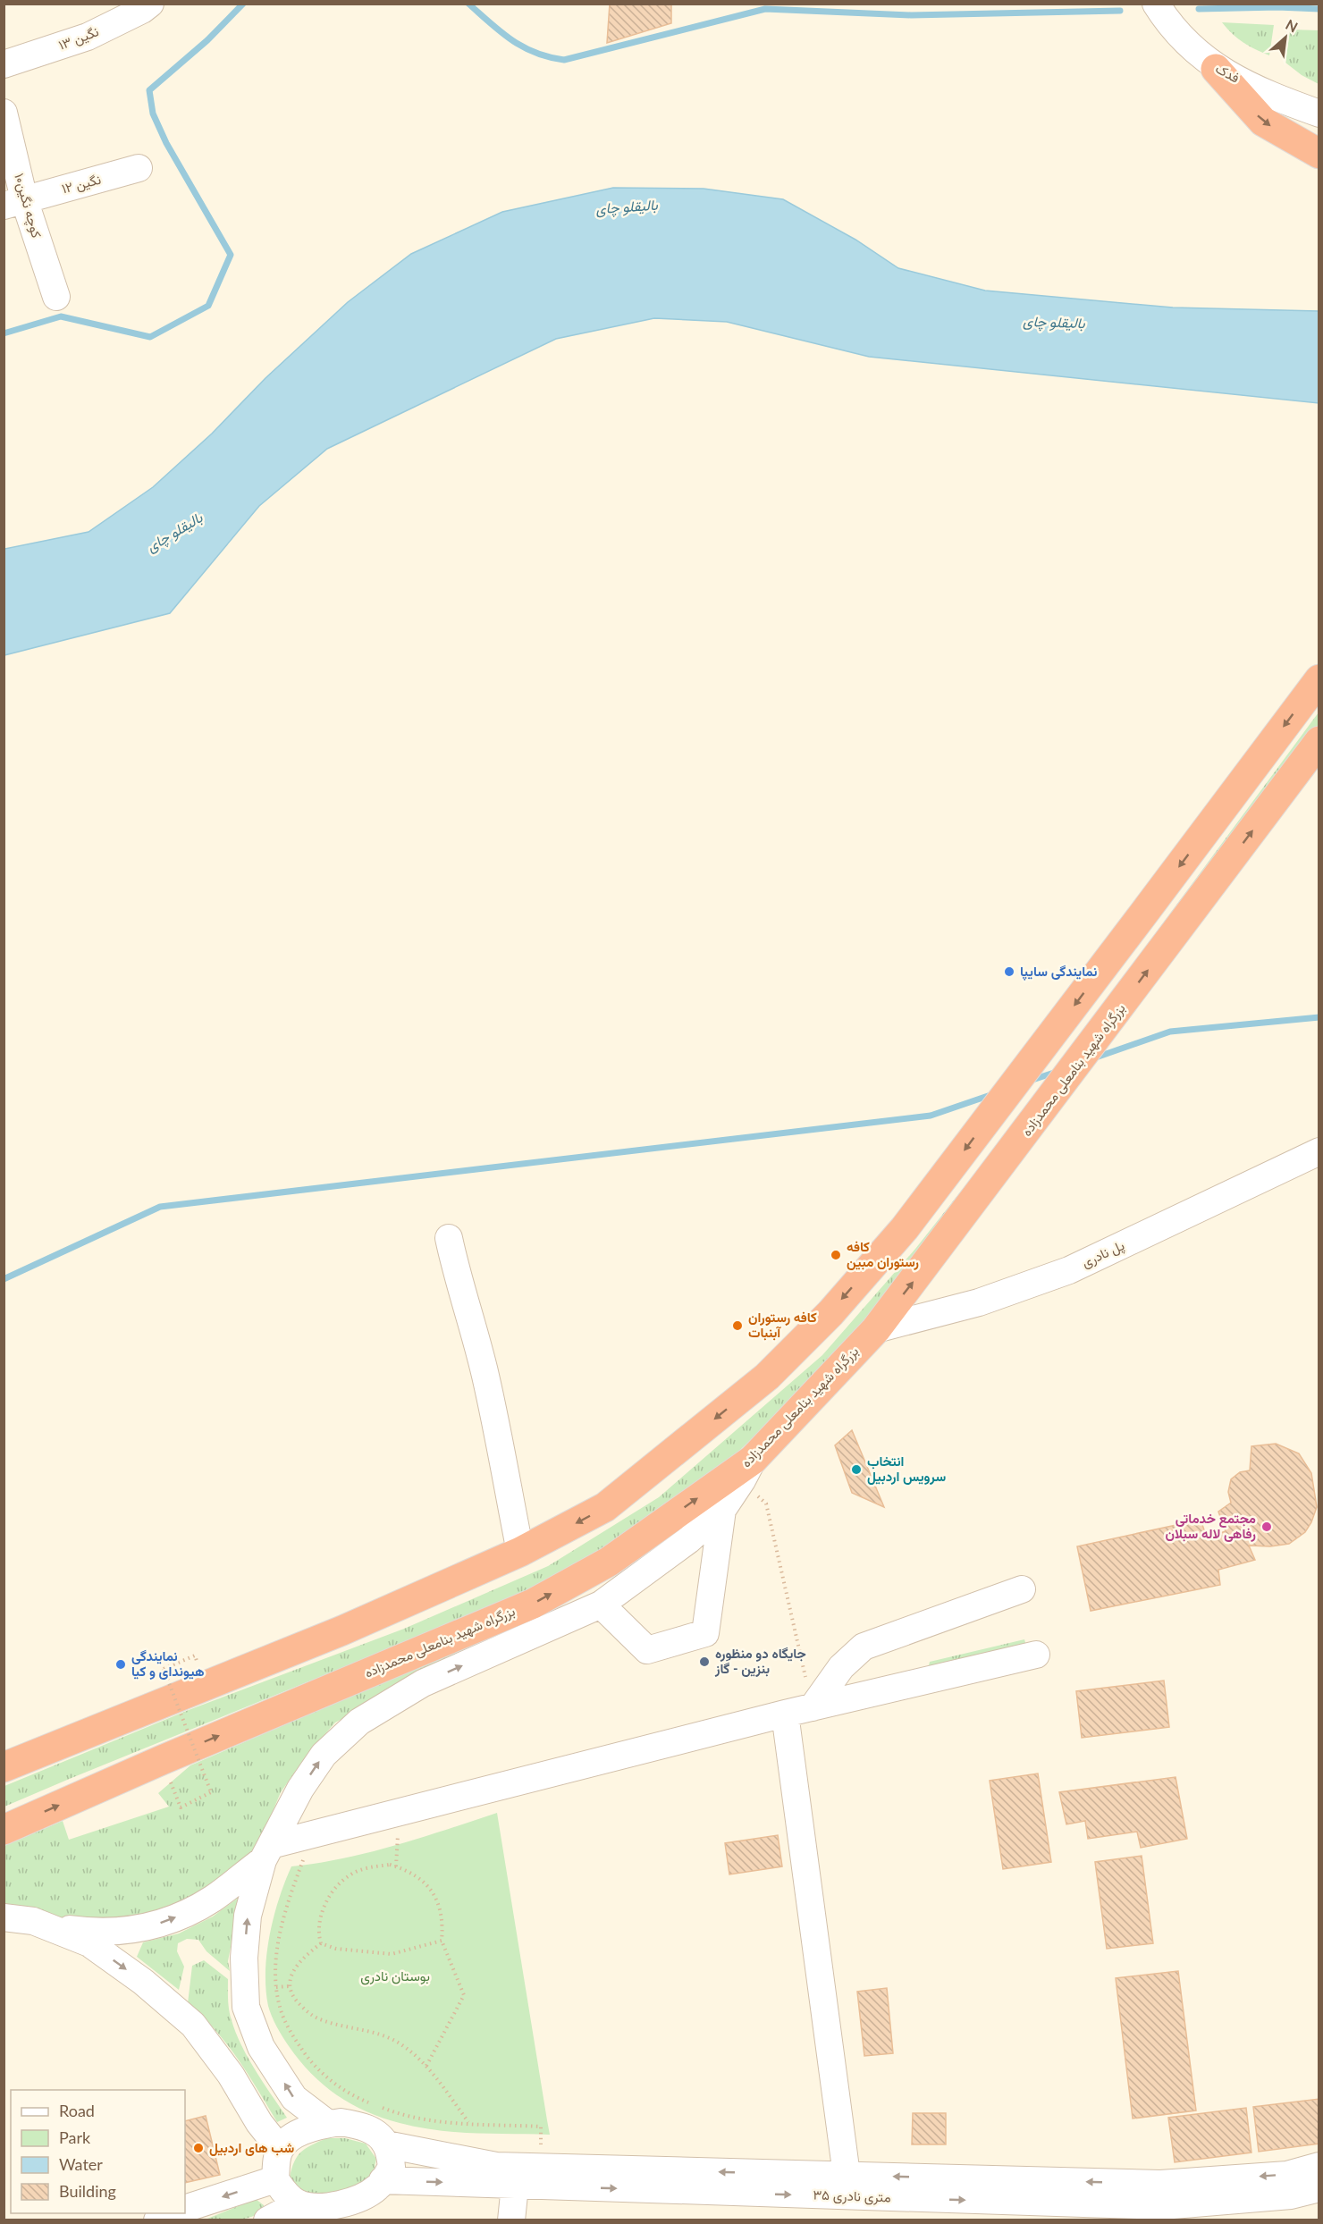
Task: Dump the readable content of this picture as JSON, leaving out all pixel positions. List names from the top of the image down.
{
  "streets": {
    "highway": ["بزرگراه شهید بنامعلی محمدزاده"],
    "street": [
      "نگین ۱۳",
      "فدک",
      "نگین ۱۲",
      "کوچه نگین۱۰",
      "پل نادری",
      "۳۵ متری نادری"
    ]
  },
  "crossings": [
    ["نگین ۱۲", "کوچه نگین۱۰"],
    ["بزرگراه شهید بنامعلی محمدزاده", "پل نادری"]
  ],
  "water": ["بالیقلو چای"],
  "parks": ["بوستان نادری"],
  "places": [
    "نمایندگی سایپا",
    "کافه رستوران مبین",
    "کافه رستوران آبنبات",
    "انتخاب سرویس اردبیل",
    "مجتمع خدماتی رفاهی لاله سبلان",
    "جایگاه دو منظوره بنزین - گاز",
    "نمایندگی هیوندای و کیا",
    "شب های اردبیل"
  ],
  "legend": [
    "Road",
    "Park",
    "Water",
    "Building"
  ],
  "north": "top right"
}
